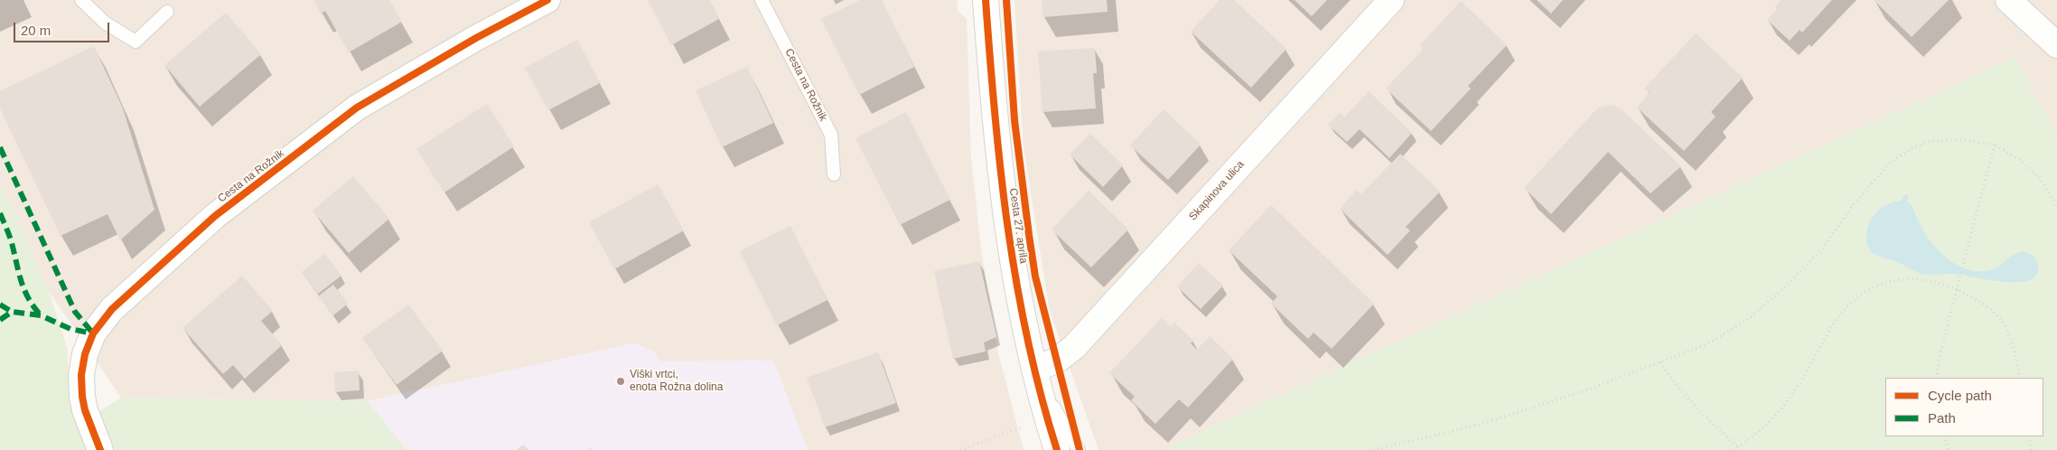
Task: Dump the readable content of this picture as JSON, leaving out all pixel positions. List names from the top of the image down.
{
  "streets": {
    "street": ["Cesta na Rožnik", "Skapinova ulica", "Cesta 27. aprila"]
  },
  "crossings": [
    ["Skapinova ulica", "Cesta 27. aprila"]
  ],
  "places": ["Viški vrtci, enota Rožna dolina"],
  "legend": ["Cycle path", "Path"],
  "scale_bar": "20 m"
}
